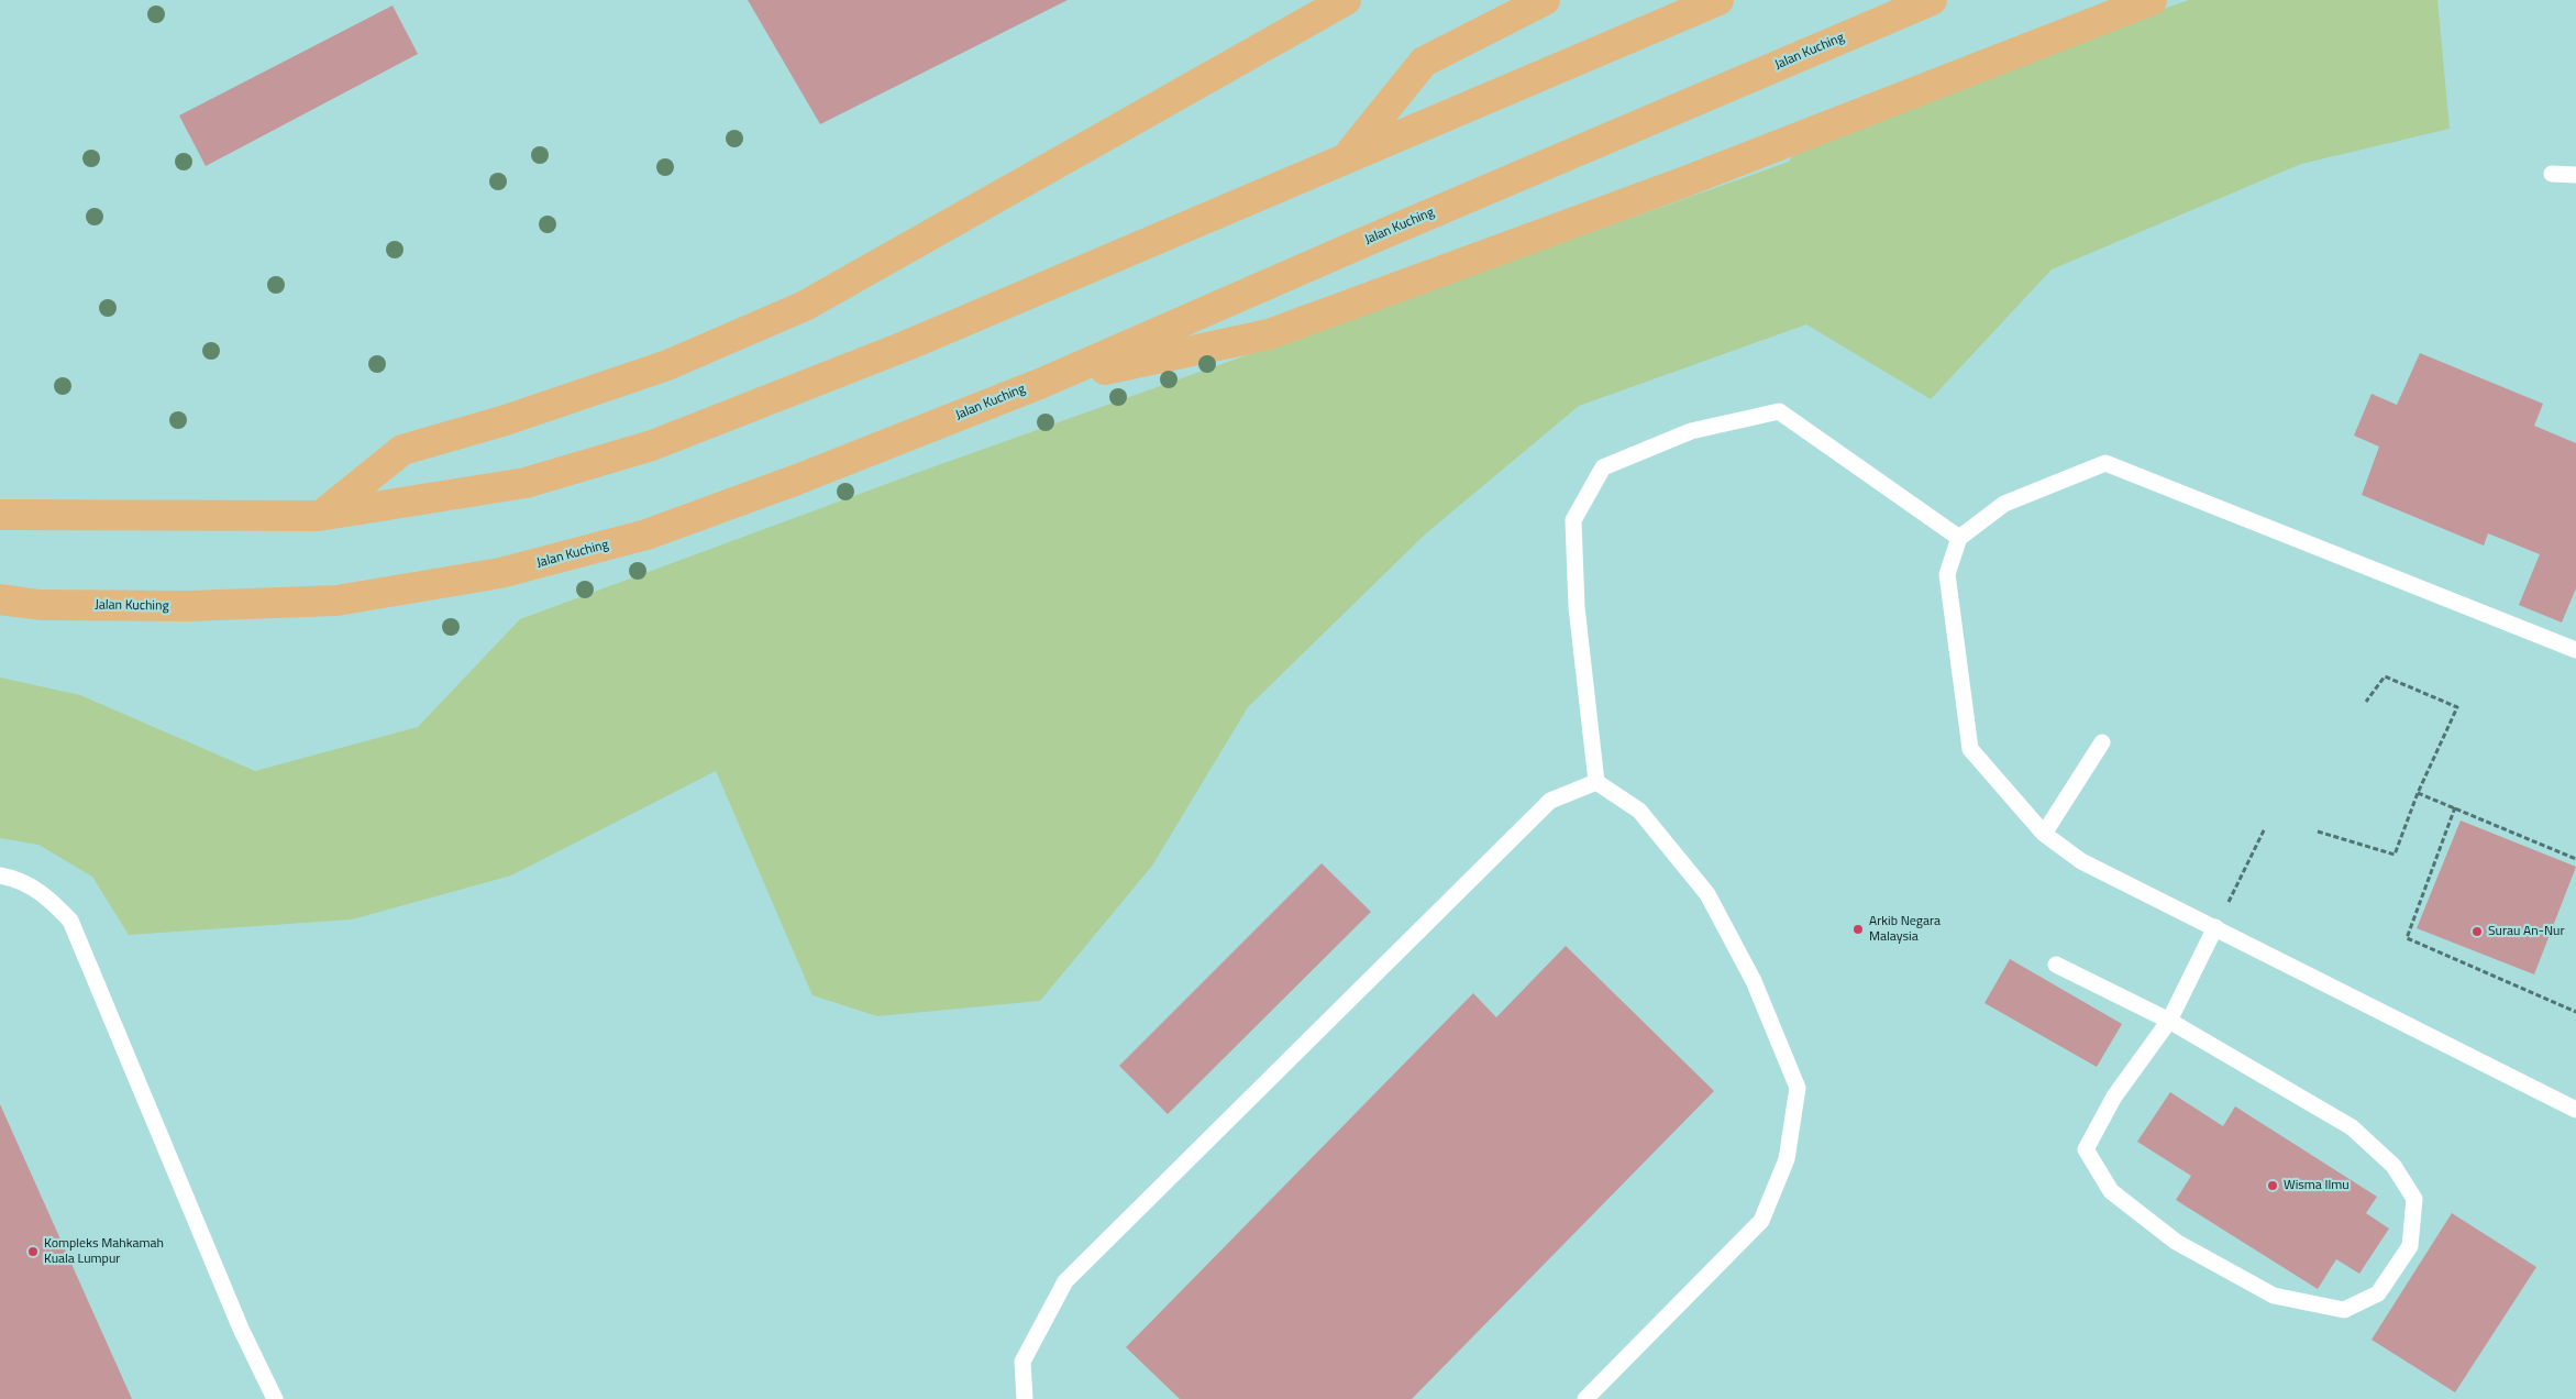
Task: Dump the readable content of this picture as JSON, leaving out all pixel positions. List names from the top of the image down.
{
  "streets": {
    "highway": ["Jalan Kuching"]
  },
  "places": [
    "Arkib Negara Malaysia",
    "Surau An-Nur",
    "Wisma Ilmu",
    "Kompleks Mahkamah Kuala Lumpur"
  ]
}
